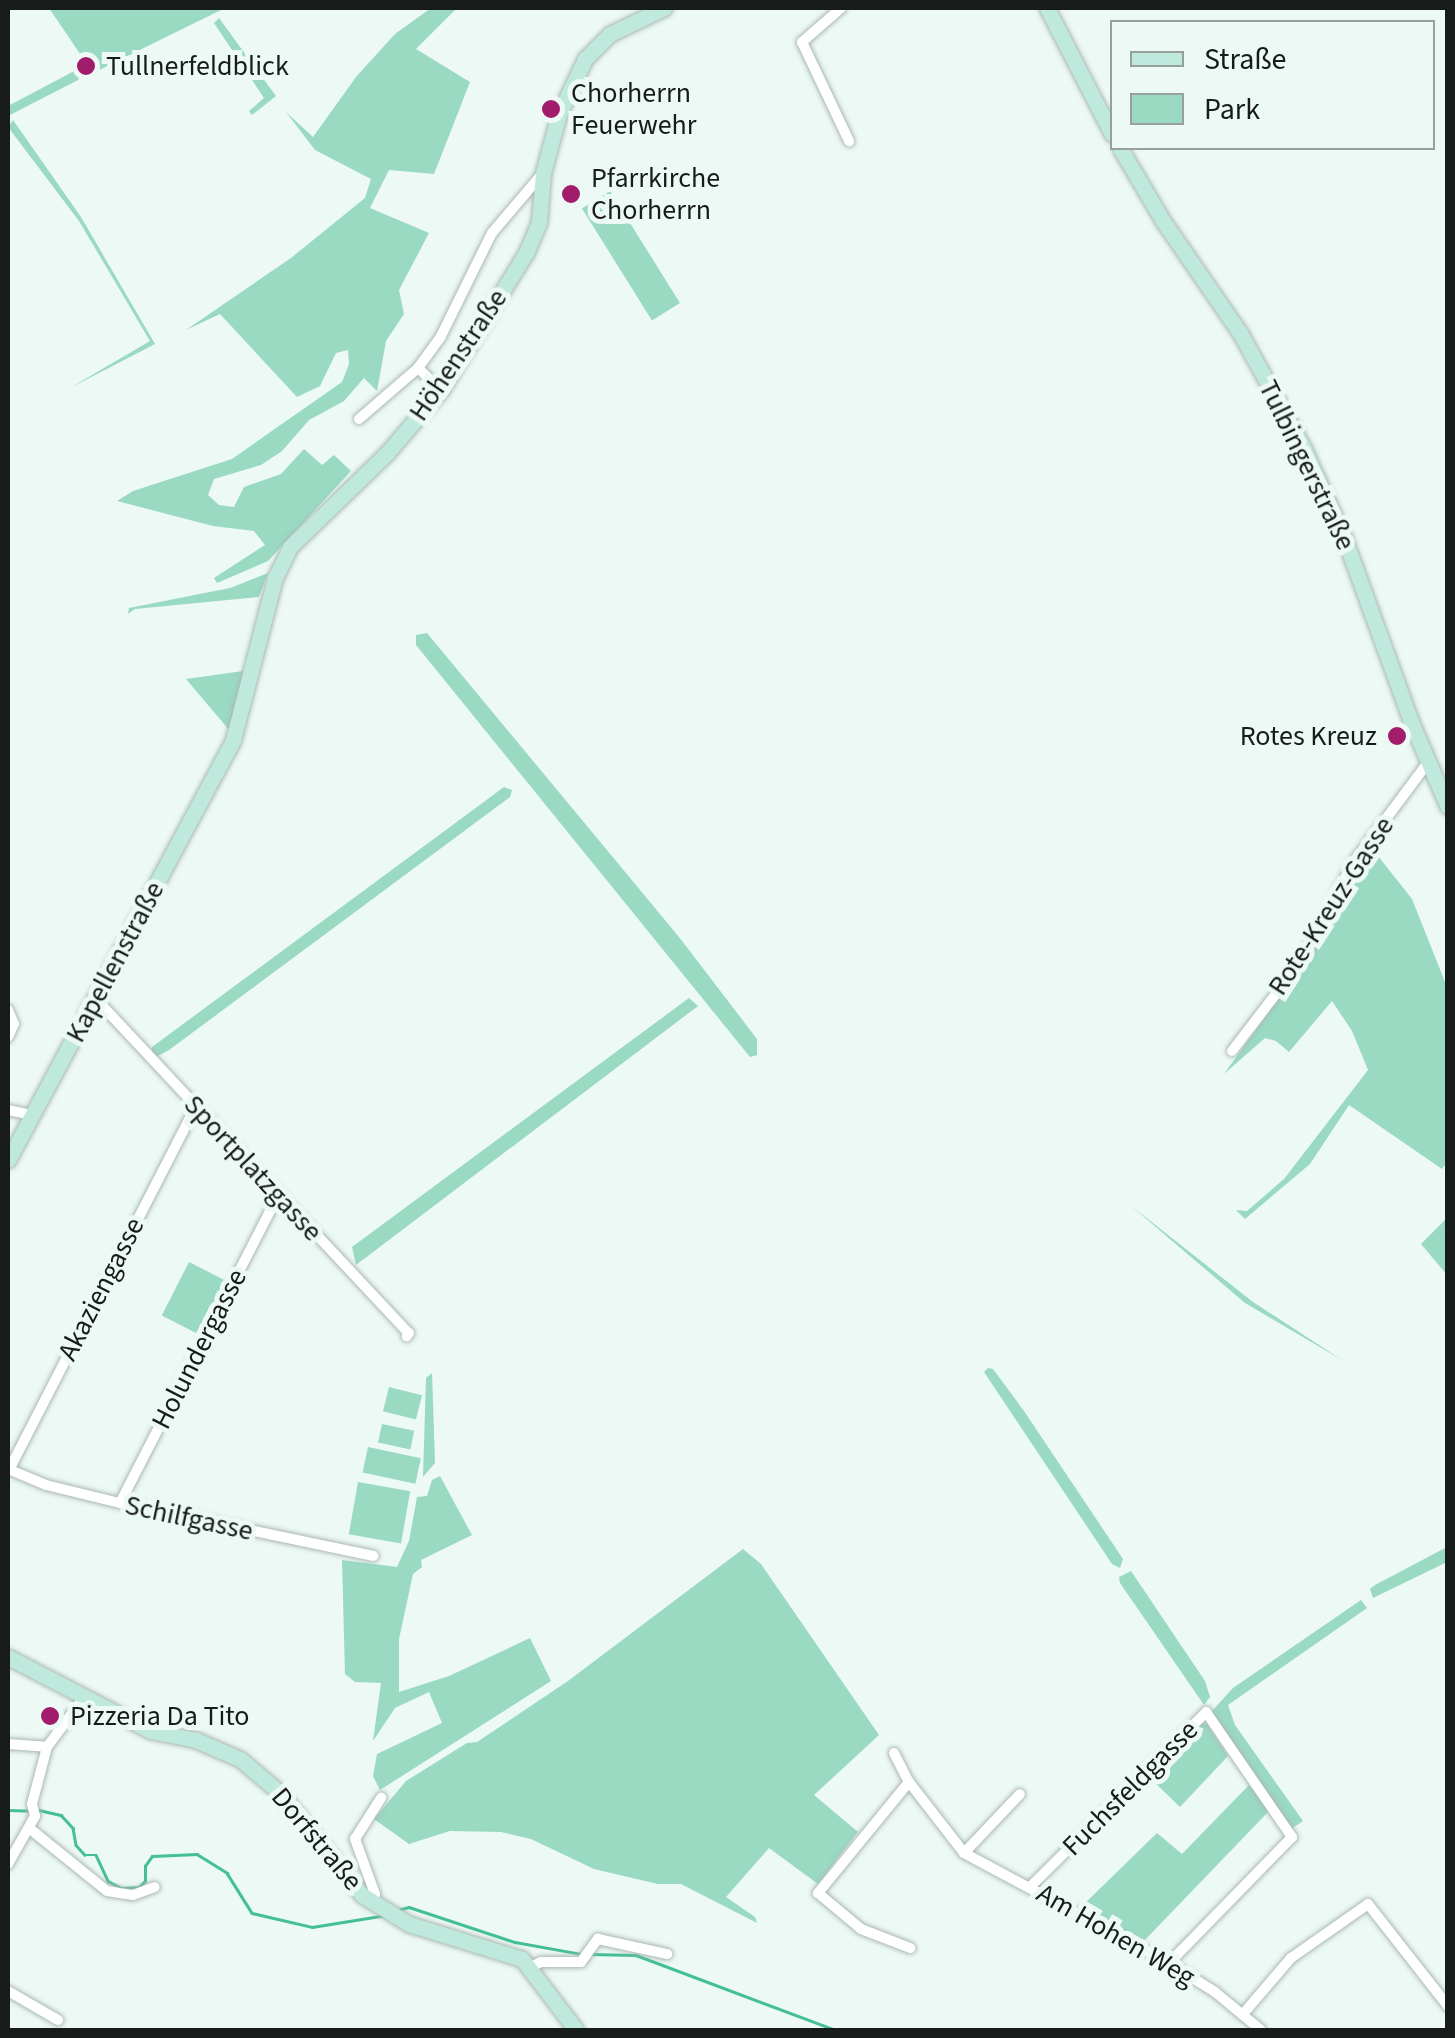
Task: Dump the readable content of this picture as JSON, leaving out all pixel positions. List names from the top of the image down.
{
  "streets": {
    "street": [
      "Höhenstraße",
      "Tulbingerstraße",
      "Rote-Kreuz-Gasse",
      "Kapellenstraße",
      "Sportplatzgasse",
      "Akaziengasse",
      "Holundergasse",
      "Schilfgasse",
      "Fuchsfeldgasse",
      "Dorfstraße",
      "Am Hohen Weg"
    ]
  },
  "crossings": [
    ["Höhenstraße", "Kapellenstraße"],
    ["Tulbingerstraße", "Rote-Kreuz-Gasse"],
    ["Kapellenstraße", "Sportplatzgasse"],
    ["Sportplatzgasse", "Akaziengasse"],
    ["Sportplatzgasse", "Holundergasse"],
    ["Akaziengasse", "Schilfgasse"],
    ["Holundergasse", "Schilfgasse"],
    ["Fuchsfeldgasse", "Am Hohen Weg"]
  ],
  "places": [
    "Tullnerfeldblick",
    "Chorherrn Feuerwehr",
    "Pfarrkirche Chorherrn",
    "Rotes Kreuz",
    "Pizzeria Da Tito"
  ],
  "legend": ["Straße", "Park"]
}
